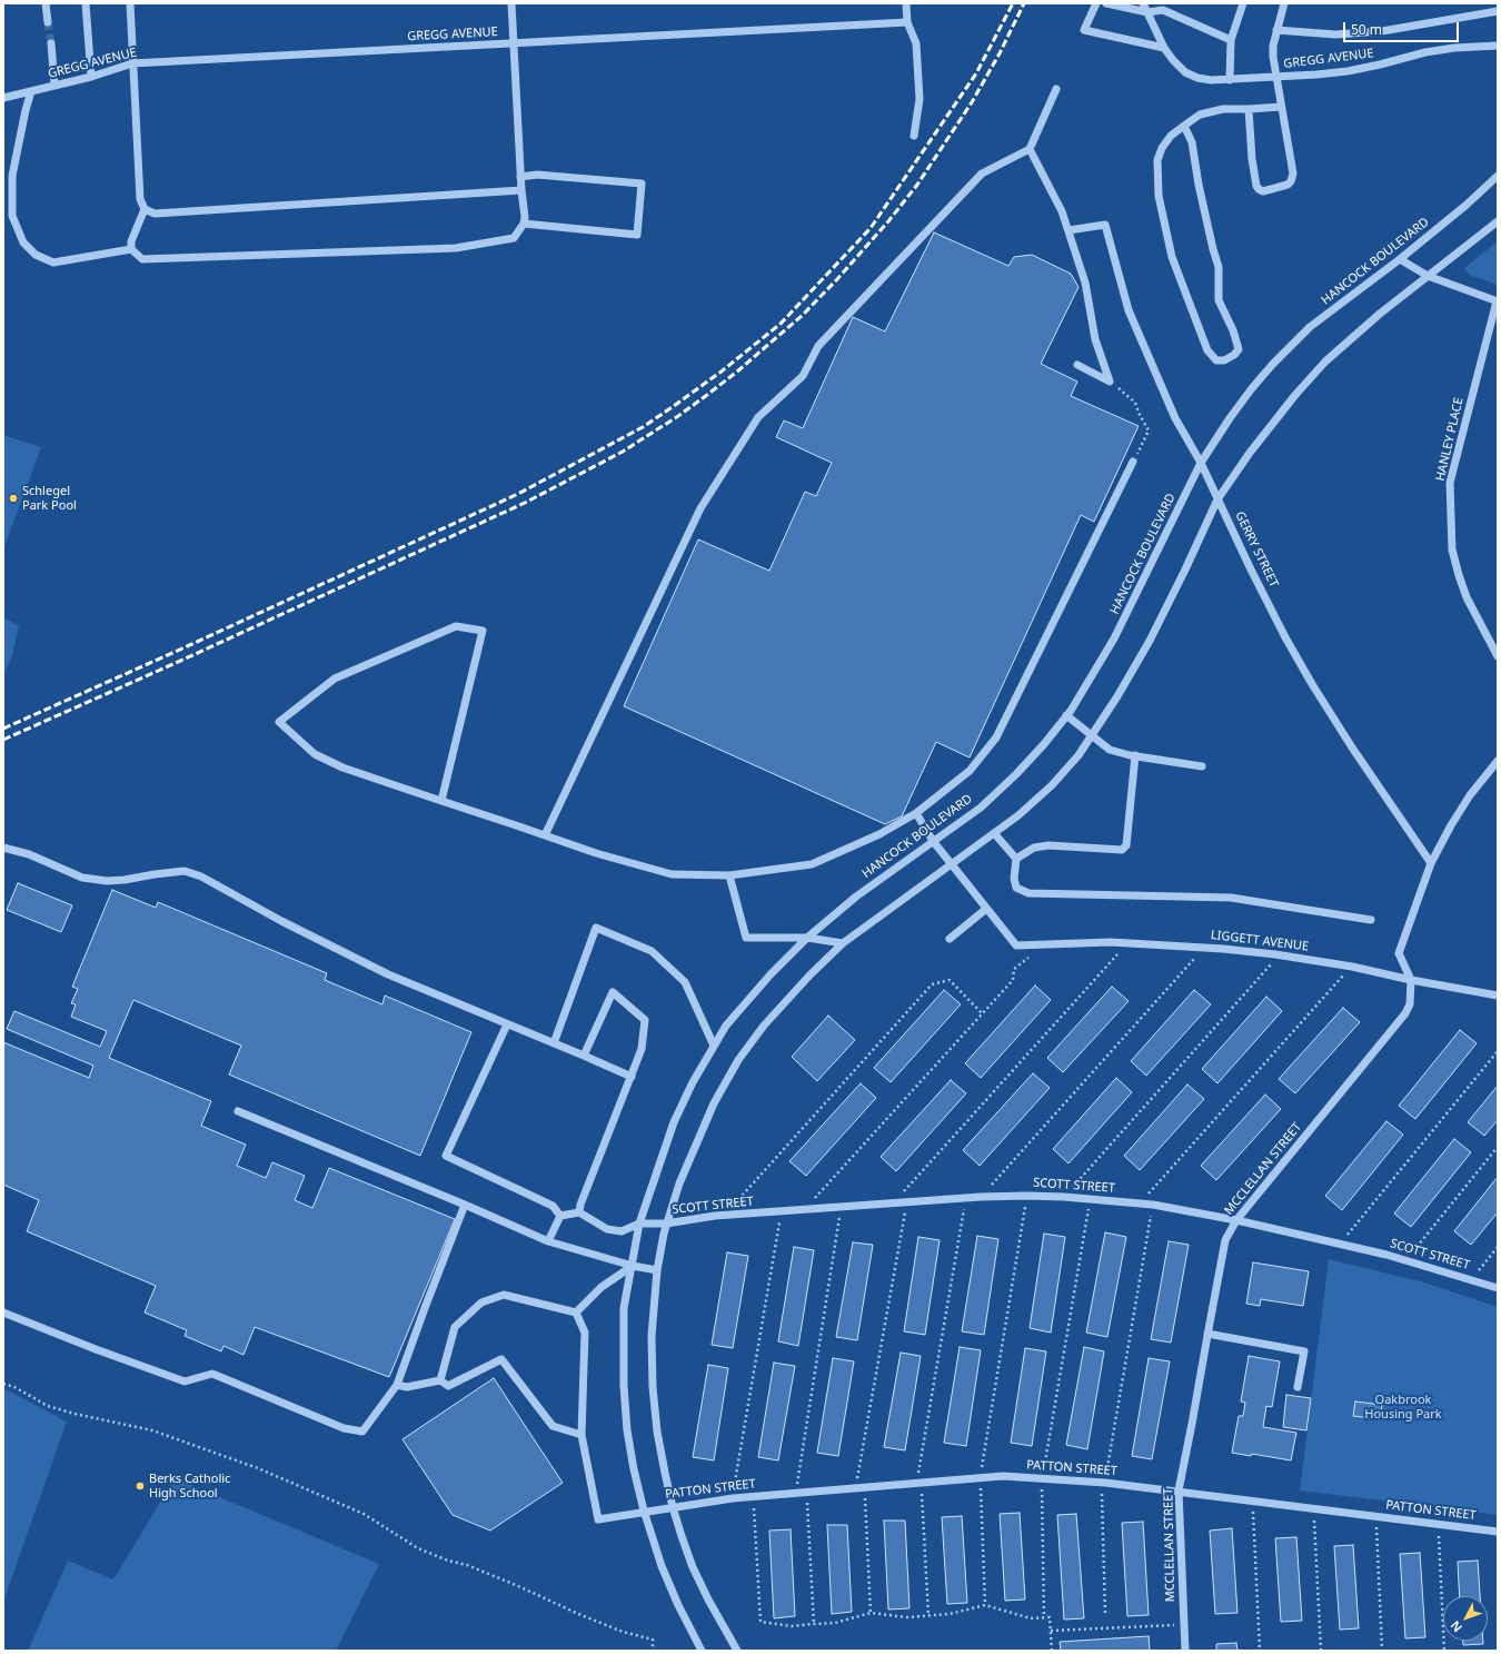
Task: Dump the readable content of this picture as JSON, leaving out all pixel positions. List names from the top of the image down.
{
  "streets": {
    "street": [
      "GREGG AVENUE",
      "HANCOCK BOULEVARD",
      "HANLEY PLACE",
      "GERRY STREET",
      "LIGGETT AVENUE",
      "MCCLELLAN STREET",
      "SCOTT STREET",
      "PATTON STREET"
    ]
  },
  "crossings": [
    ["HANCOCK BOULEVARD", "GERRY STREET"],
    ["HANCOCK BOULEVARD", "SCOTT STREET"],
    ["HANCOCK BOULEVARD", "PATTON STREET"],
    ["GERRY STREET", "MCCLELLAN STREET"],
    ["LIGGETT AVENUE", "MCCLELLAN STREET"],
    ["MCCLELLAN STREET", "SCOTT STREET"],
    ["MCCLELLAN STREET", "PATTON STREET"]
  ],
  "parks": ["Oakbrook Housing Park"],
  "places": ["Schlegel Park Pool", "Berks Catholic High School"],
  "scale_bar": "50 m",
  "north": "bottom left"
}
